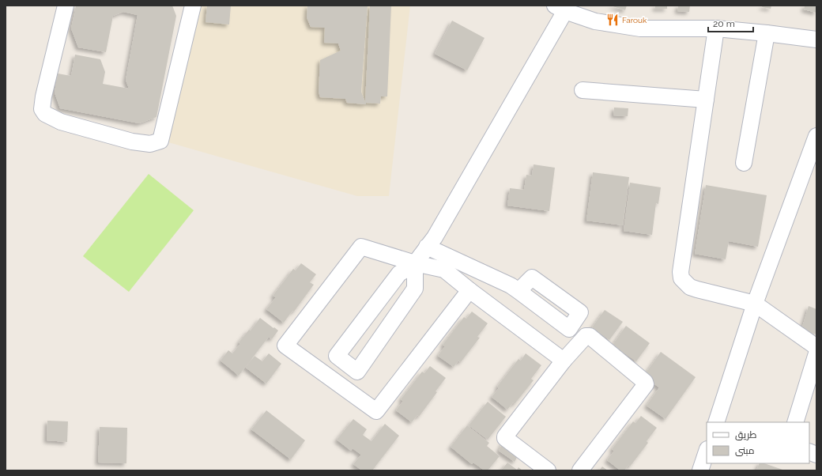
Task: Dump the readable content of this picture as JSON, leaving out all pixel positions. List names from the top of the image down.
{
  "places": {
    "restaurant": ["Farouk"]
  },
  "legend": ["طريق", "مبنى"],
  "scale_bar": "20 m"
}
